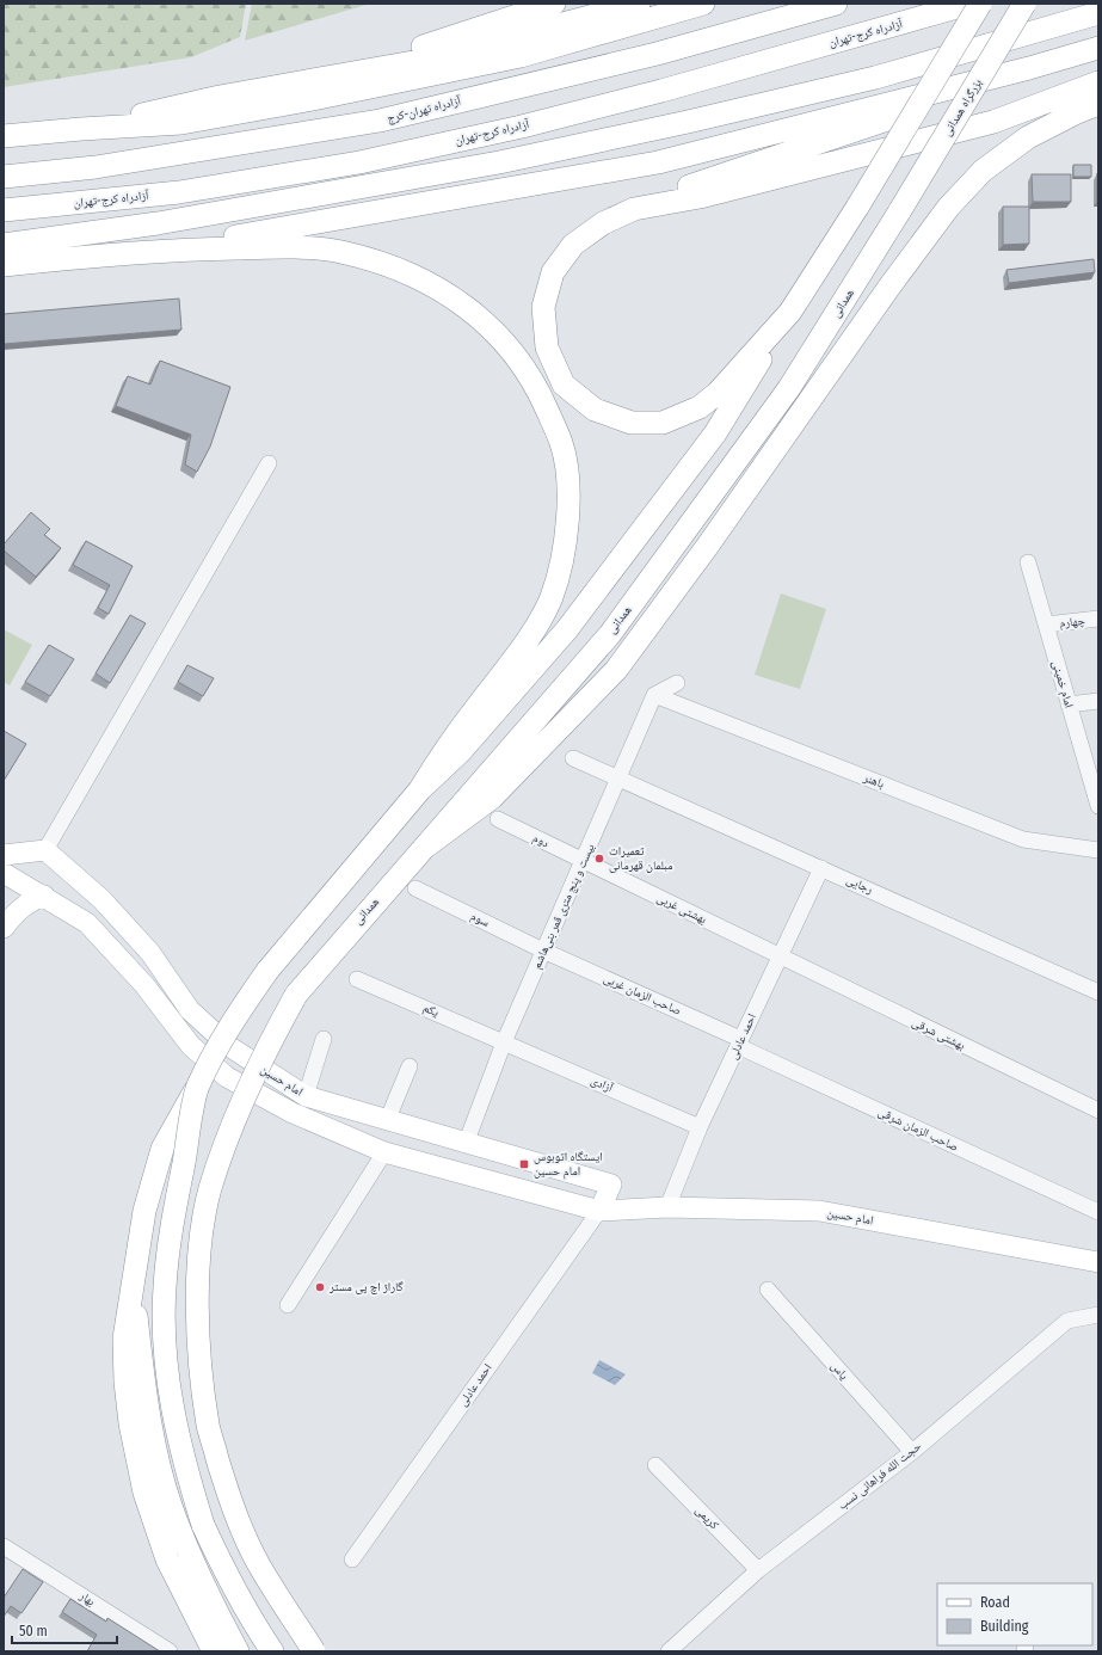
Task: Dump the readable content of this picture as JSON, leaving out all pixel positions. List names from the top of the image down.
{
  "streets": {
    "highway": [
      "آزادراه کرج-تهران",
      "بزرگراه همدانی",
      "آزادراه تهران-کرج",
      "همدانی"
    ],
    "main road": ["امام حسین"],
    "street": [
      "چهارم",
      "امام خمینی",
      "باهنر",
      "دوم",
      "رجایی",
      "بیست و پنج متری قمر بنی‌هاشم",
      "بهشتی غربی",
      "سوم",
      "صاحب الزمان غربی",
      "یکم",
      "بهشتی شرقی",
      "احمد عادلی",
      "آزادی",
      "صاحب الزمان شرقی",
      "یاس",
      "حجت الله فراهانی نسب",
      "کریمی",
      "بهار"
    ]
  },
  "crossings": [
    ["بزرگراه همدانی", "همدانی"],
    ["چهارم", "امام خمینی"],
    ["باهنر", "بیست و پنج متری قمر بنی‌هاشم"],
    ["دوم", "بیست و پنج متری قمر بنی‌هاشم"],
    ["دوم", "بهشتی غربی"],
    ["رجایی", "بیست و پنج متری قمر بنی‌هاشم"],
    ["رجایی", "احمد عادلی"],
    ["بیست و پنج متری قمر بنی‌هاشم", "بهشتی غربی"],
    ["بیست و پنج متری قمر بنی‌هاشم", "سوم"],
    ["بیست و پنج متری قمر بنی‌هاشم", "صاحب الزمان غربی"],
    ["بیست و پنج متری قمر بنی‌هاشم", "یکم"],
    ["بیست و پنج متری قمر بنی‌هاشم", "امام حسین"],
    ["بیست و پنج متری قمر بنی‌هاشم", "آزادی"],
    ["بهشتی غربی", "بهشتی شرقی"],
    ["بهشتی غربی", "احمد عادلی"],
    ["سوم", "صاحب الزمان غربی"],
    ["صاحب الزمان غربی", "احمد عادلی"],
    ["صاحب الزمان غربی", "صاحب الزمان شرقی"],
    ["یکم", "آزادی"],
    ["بهشتی شرقی", "احمد عادلی"],
    ["احمد عادلی", "امام حسین"],
    ["احمد عادلی", "آزادی"],
    ["احمد عادلی", "صاحب الزمان شرقی"],
    ["یاس", "حجت الله فراهانی نسب"],
    ["حجت الله فراهانی نسب", "کریمی"]
  ],
  "places": {
    "other": ["تعمیرات مبلمان قهرمانی", "گاراژ اچ پی مستر"],
    "transit": ["ایستگاه اتوبوس امام حسین"]
  },
  "legend": ["Road", "Building"],
  "scale_bar": "50 m"
}
